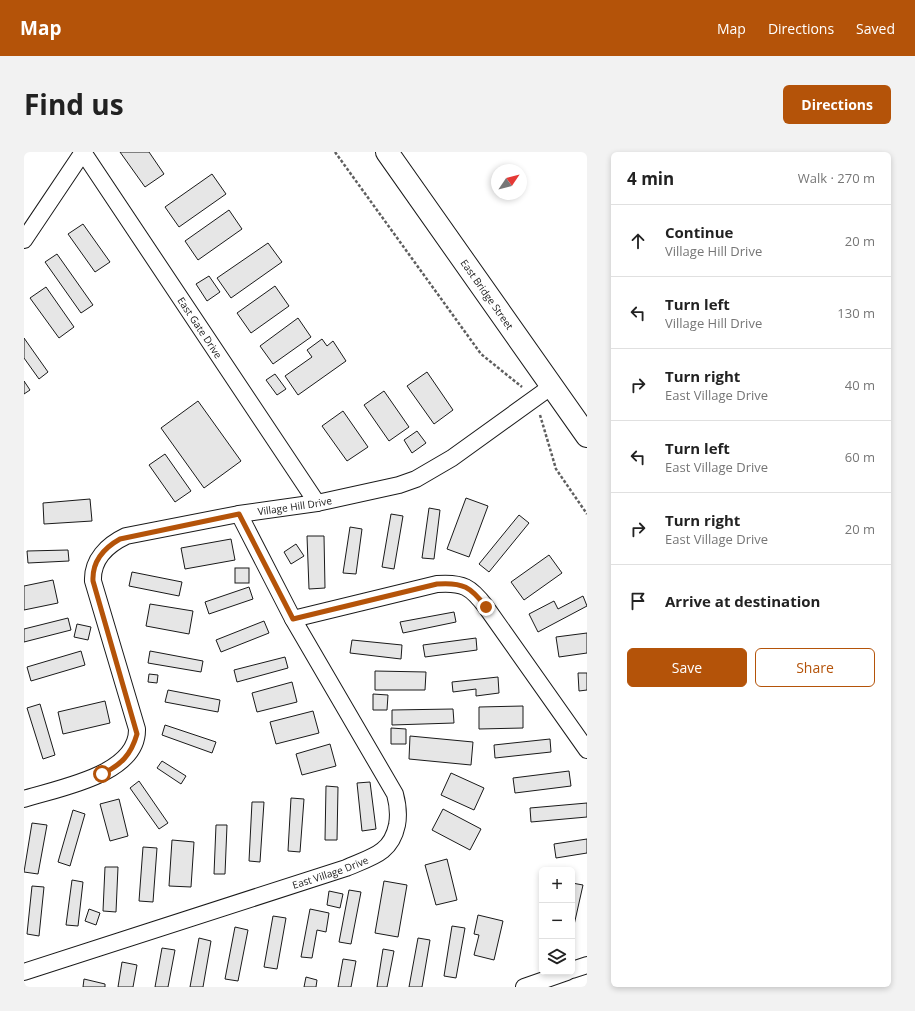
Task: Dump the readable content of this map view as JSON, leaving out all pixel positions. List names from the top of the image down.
{
  "streets": {
    "main road": ["East Bridge Street"],
    "street": ["East Gate Drive", "Village Hill Drive", "East Village Drive"]
  },
  "crossings": [
    ["East Bridge Street", "Village Hill Drive"],
    ["East Gate Drive", "Village Hill Drive"],
    ["Village Hill Drive", "East Village Drive"]
  ],
  "north": "top right",
  "page": {
    "header": "Map",
    "nav": ["Map", "Directions", "Saved"],
    "title": "Find us",
    "buttons": [
      "Directions",
      ["Save", "Share"]
    ],
    "heading": ["4 min", "Walk · 270 m"],
    "list": [
      ["Continue", "Village Hill Drive", "20 m"],
      ["Turn left", "Village Hill Drive", "130 m"],
      ["Turn right", "East Village Drive", "40 m"],
      ["Turn left", "East Village Drive", "60 m"],
      ["Turn right", "East Village Drive", "20 m"],
      "Arrive at destination"
    ],
    "map_buttons": ["+", "−"]
  }
}
